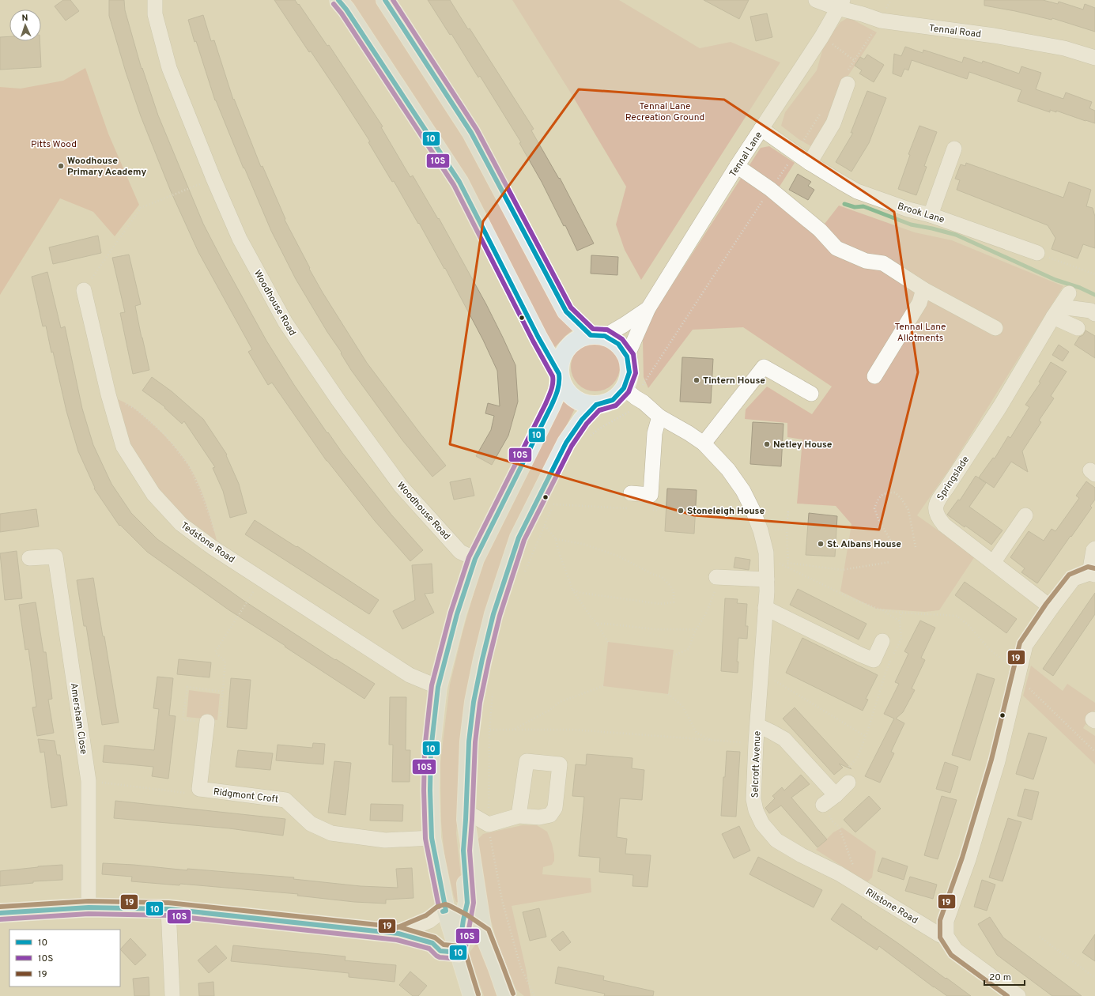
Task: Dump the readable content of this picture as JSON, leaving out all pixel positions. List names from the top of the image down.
{
  "streets": {
    "street": [
      "Tennal Road",
      "Tennal Lane",
      "Brook Lane",
      "Woodhouse Road",
      "Springslade",
      "Tedstone Road",
      "Amersham Close",
      "Selcroft Avenue",
      "Ridgmont Croft",
      "Rilstone Road"
    ]
  },
  "crossings": [
    ["Tennal Road", "Tennal Lane"],
    ["Tennal Lane", "Brook Lane"],
    ["Tennal Lane", "Selcroft Avenue"],
    ["Amersham Close", "Ridgmont Croft"],
    ["Selcroft Avenue", "Rilstone Road"]
  ],
  "parks": ["Tennal Lane Recreation Ground", "Pitts Wood", "Tennal Lane Allotments"],
  "places": [
    "Woodhouse Primary Academy",
    "Tintern House",
    "Netley House",
    "Stoneleigh House",
    "St. Albans House"
  ],
  "lines": ["transit line 10", "transit line 10S", "transit line 19"],
  "legend": ["10", "10S", "19"],
  "scale_bar": "20 m",
  "north": "top"
}
